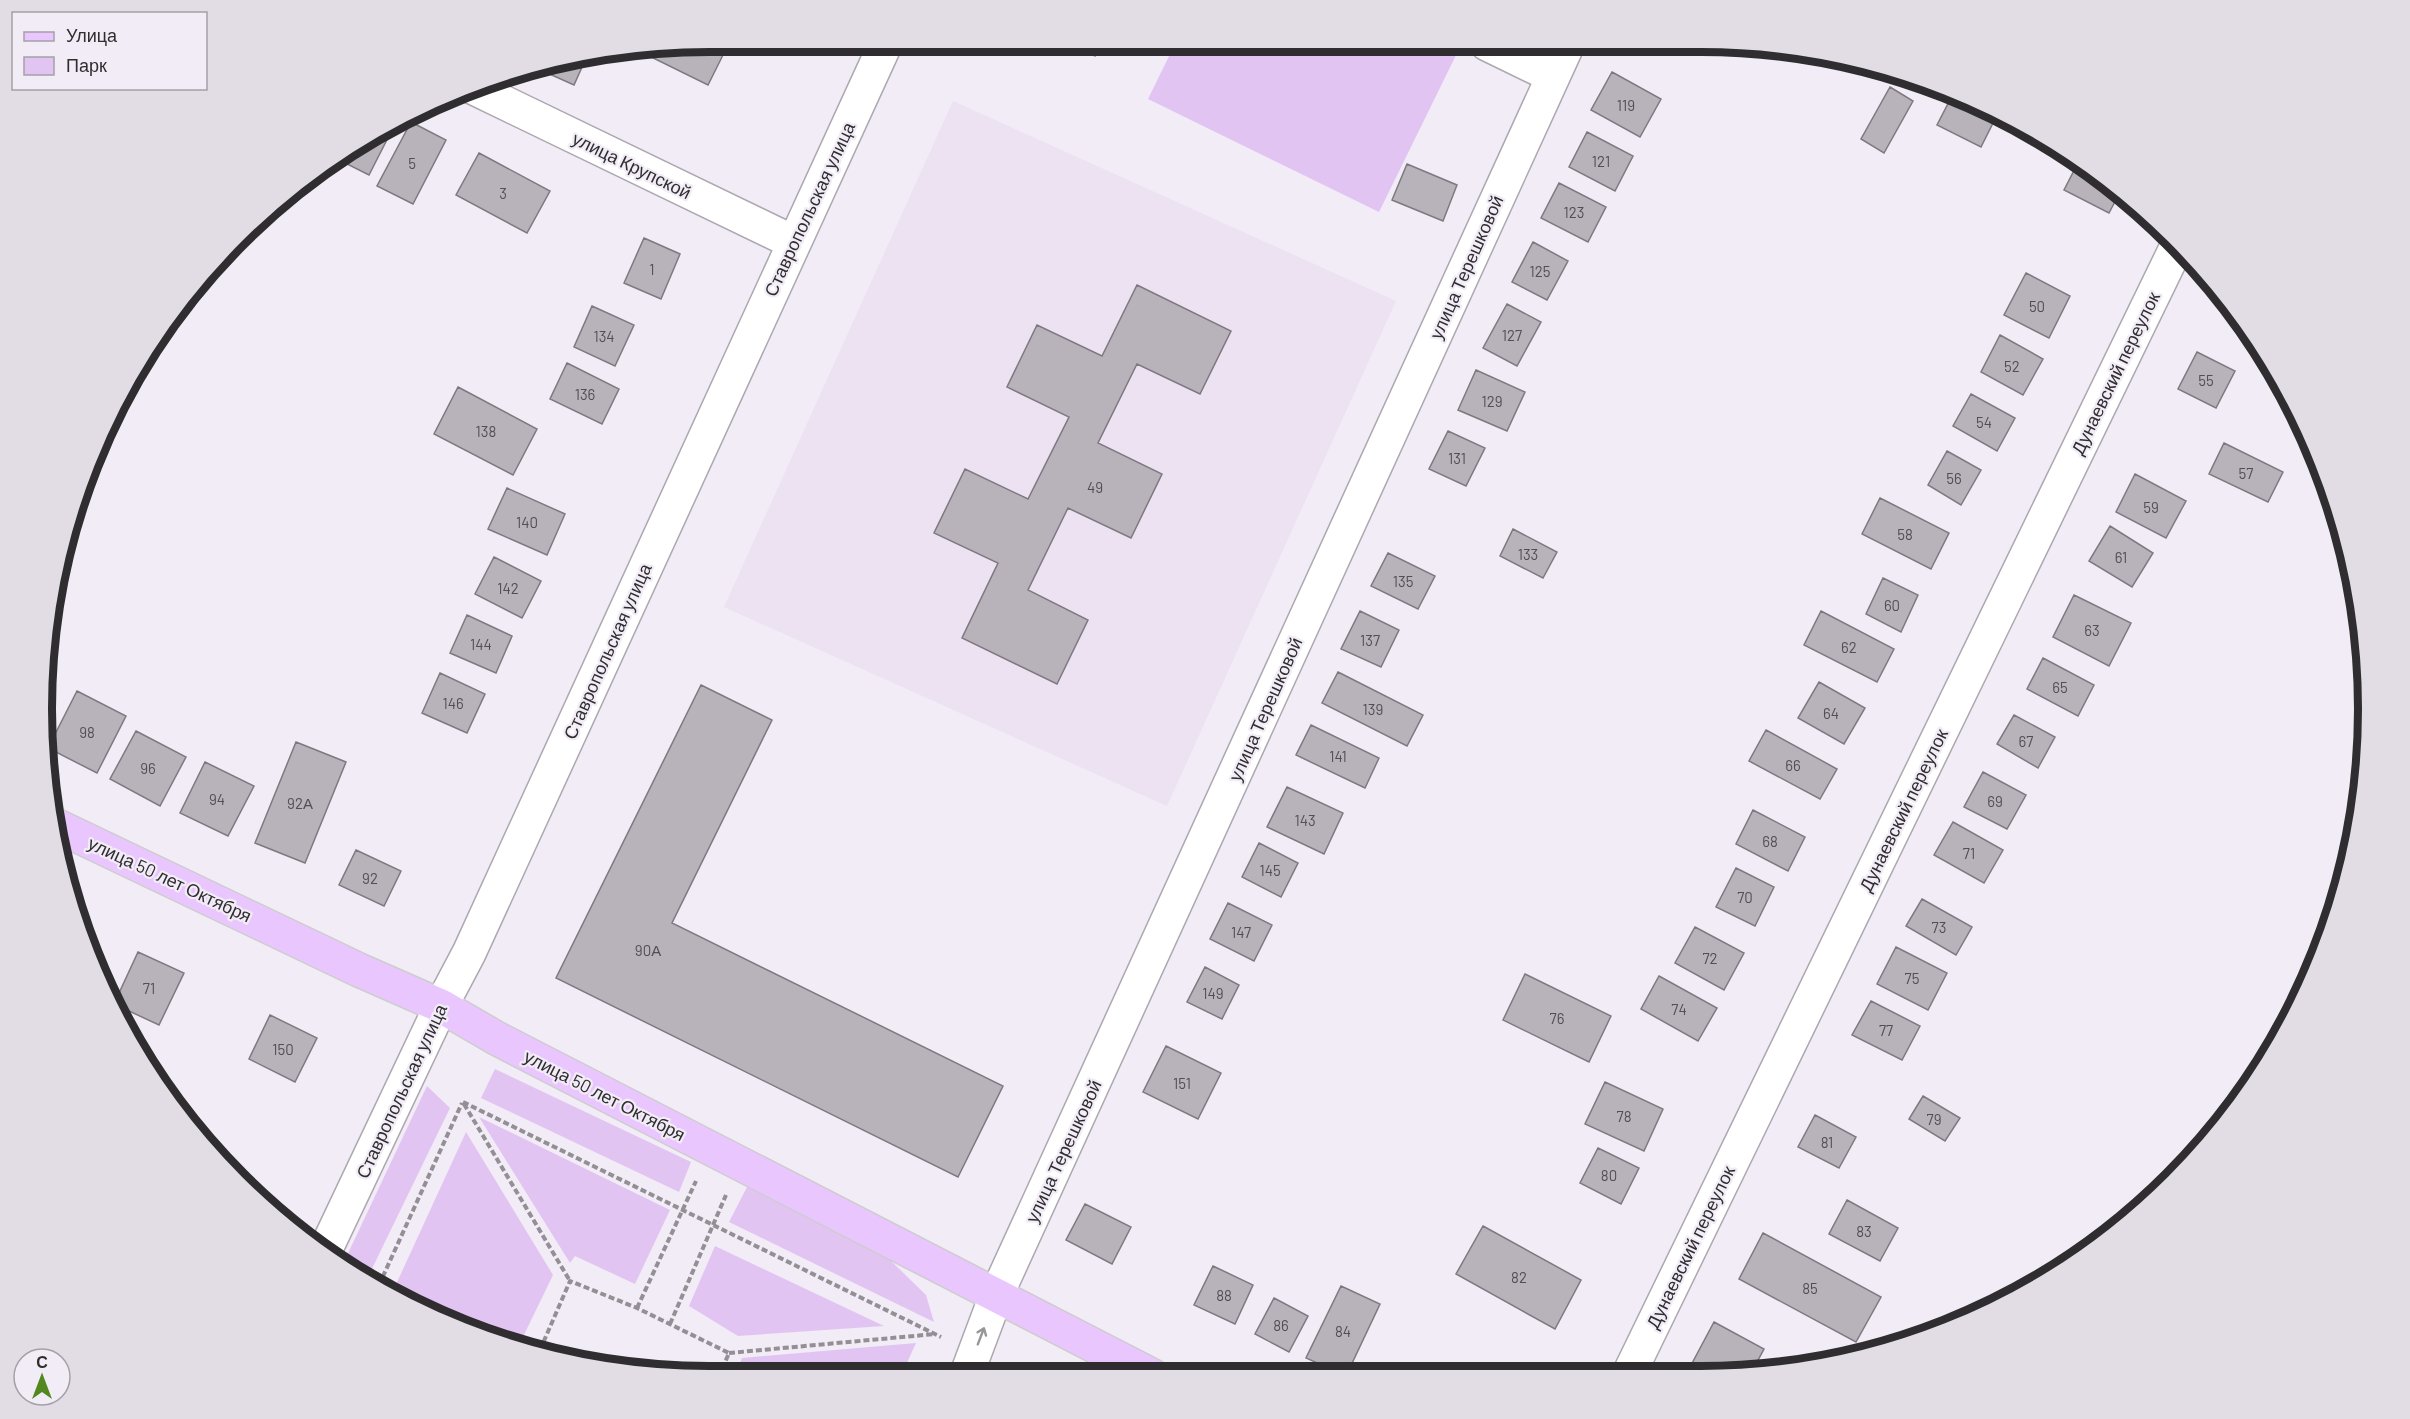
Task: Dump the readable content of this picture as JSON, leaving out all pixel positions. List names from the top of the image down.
{
  "streets": {
    "main road": ["улица 50 лет Октября"],
    "street": [
      "улица Крупской",
      "Ставропольская улица",
      "улица Терешковой",
      "Дунаевский переулок"
    ]
  },
  "crossings": [
    ["улица Крупской", "Ставропольская улица"],
    ["Ставропольская улица", "улица 50 лет Октября"],
    ["улица Терешковой", "улица 50 лет Октября"]
  ],
  "house_numbers": [
    "119",
    "121",
    "5",
    "3",
    "123",
    "1",
    "125",
    "50",
    "127",
    "134",
    "52",
    "55",
    "136",
    "129",
    "54",
    "138",
    "131",
    "57",
    "56",
    "49",
    "59",
    "140",
    "58",
    "133",
    "61",
    "135",
    "142",
    "60",
    "63",
    "137",
    "144",
    "62",
    "65",
    "146",
    "139",
    "64",
    "98",
    "67",
    "141",
    "66",
    "96",
    "94",
    "69",
    "92А",
    "143",
    "68",
    "71",
    "145",
    "92",
    "70",
    "73",
    "147",
    "90А",
    "72",
    "75",
    "71",
    "149",
    "74",
    "76",
    "77",
    "150",
    "151",
    "78",
    "79",
    "81",
    "80",
    "83",
    "82",
    "85",
    "88",
    "86",
    "84"
  ],
  "legend": ["Улица", "Парк"],
  "north": "top"
}
